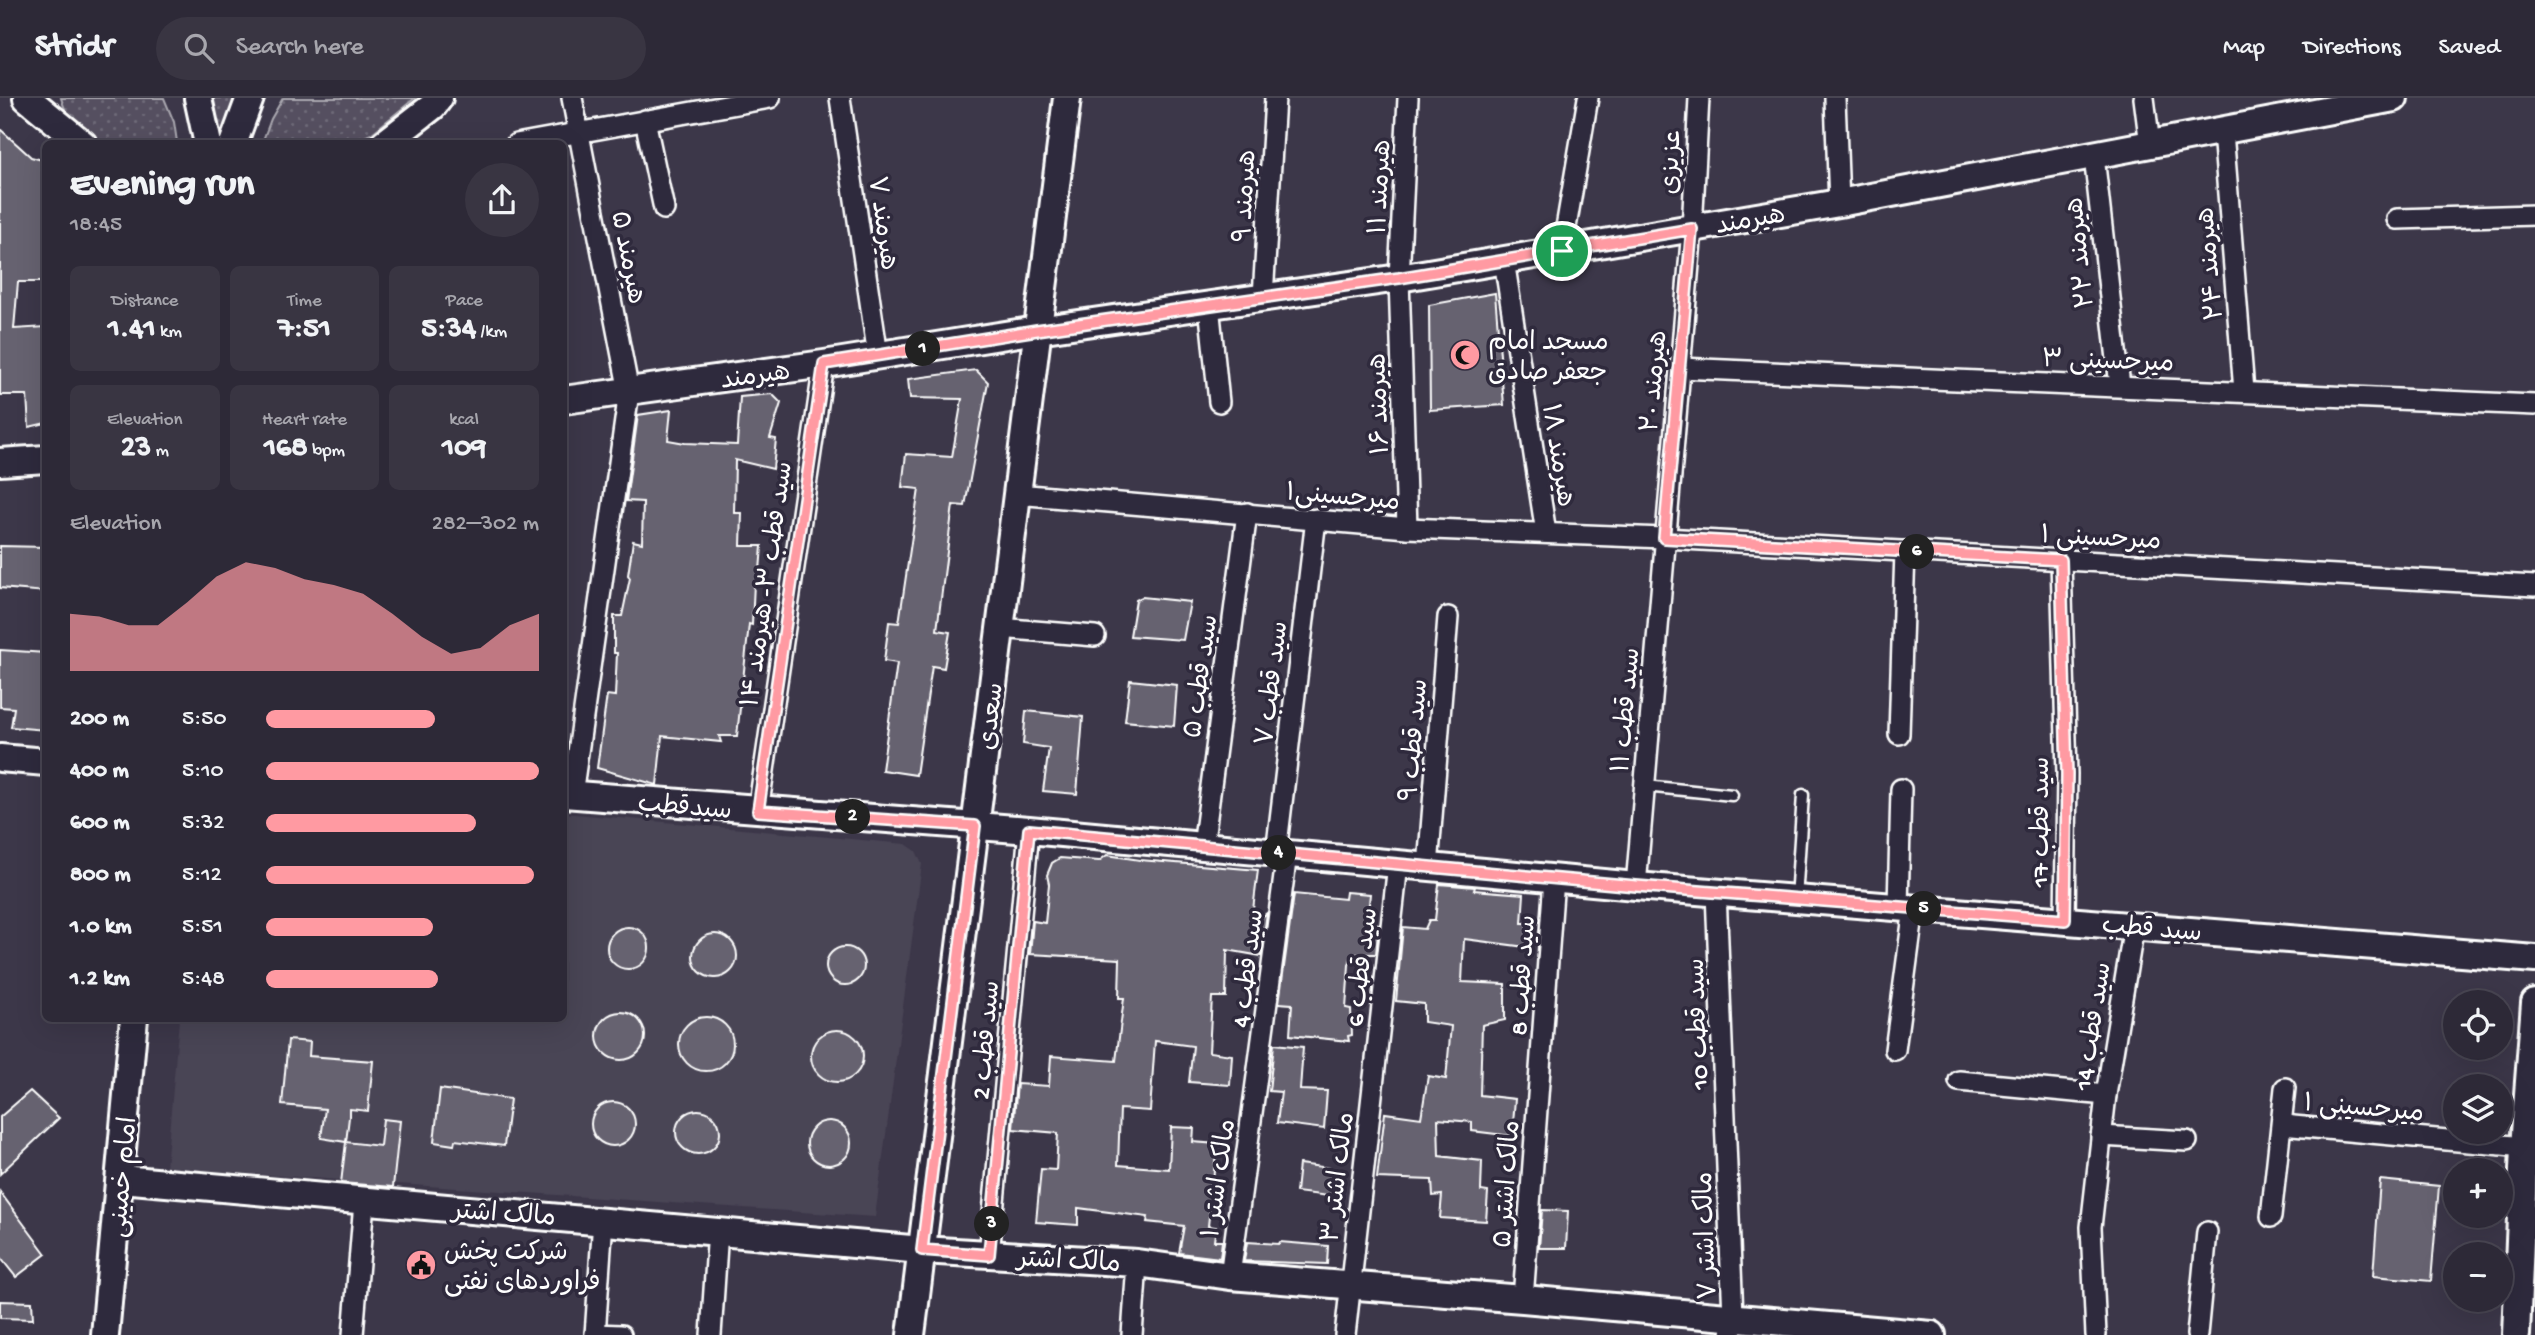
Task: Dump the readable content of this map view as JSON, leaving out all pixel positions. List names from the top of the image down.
{
  "streets": {
    "main road": [
      "هیرمند",
      "سعدی",
      "سیدقطب",
      "سید قطب",
      "امام خمینی",
      "مالک اشتر"
    ],
    "street": [
      "عزیزی",
      "هیرمند ۱۱",
      "هیرمند ۹",
      "هیرمند ۷",
      "هیرمند ۲۲",
      "هیرمند ۵",
      "هیرمند ۲۴",
      "میرحسینی ۳",
      "هیرمند ۲۰",
      "هیرمند ۱۶",
      "هیرمند ۱۸",
      "میرحسینی۱",
      "میرحسینی ۱",
      "سید قطب ۳- هیرمند ۱۴",
      "سید قطب ۵",
      "سید قطب ۷",
      "سید قطب ۱۱",
      "سید قطب ۹",
      "سید قطب 17",
      "سید قطب 6",
      "سید قطب 4",
      "سید قطب 8",
      "سید قطب 10",
      "سید قطب 14",
      "سید قطب 2",
      "مالک اشتر ۳",
      "مالک اشتر ۱",
      "مالک اشتر ۵",
      "مالک اشتر ۷"
    ]
  },
  "crossings": [
    ["عزیزی", "هیرمند"],
    ["عزیزی", "هیرمند ۲۰"],
    ["هیرمند ۱۱", "هیرمند"],
    ["هیرمند ۱۱", "هیرمند ۱۶"],
    ["هیرمند ۹", "هیرمند"],
    ["هیرمند", "هیرمند ۷"],
    ["هیرمند", "هیرمند ۲۲"],
    ["هیرمند", "هیرمند ۵"],
    ["هیرمند", "هیرمند ۲۴"],
    ["هیرمند", "هیرمند ۲۰"],
    ["هیرمند", "هیرمند ۱۶"],
    ["هیرمند", "هیرمند ۱۸"],
    ["هیرمند", "سید قطب ۳- هیرمند ۱۴"],
    ["هیرمند", "سعدی"],
    ["هیرمند ۲۲", "میرحسینی ۳"],
    ["هیرمند ۵", "سیدقطب"],
    ["هیرمند ۲۴", "میرحسینی ۳"],
    ["میرحسینی ۳", "هیرمند ۲۰"],
    ["هیرمند ۲۰", "میرحسینی۱"],
    ["هیرمند ۲۰", "میرحسینی ۱"],
    ["هیرمند ۲۰", "سید قطب ۱۱"],
    ["هیرمند ۱۶", "میرحسینی۱"],
    ["هیرمند ۱۸", "میرحسینی۱"],
    ["میرحسینی۱", "میرحسینی ۱"],
    ["میرحسینی۱", "سید قطب ۵"],
    ["میرحسینی۱", "سید قطب ۷"],
    ["میرحسینی۱", "سید قطب ۱۱"],
    ["میرحسینی۱", "سعدی"],
    ["میرحسینی ۱", "سید قطب ۱۱"],
    ["میرحسینی ۱", "سید قطب 17"],
    ["سید قطب ۳- هیرمند ۱۴", "سیدقطب"],
    ["سید قطب ۵", "سید قطب"],
    ["سید قطب ۷", "سید قطب"],
    ["سید قطب ۷", "سید قطب 4"],
    ["سید قطب ۱۱", "سید قطب"],
    ["سعدی", "سیدقطب"],
    ["سعدی", "سید قطب"],
    ["سعدی", "مالک اشتر"],
    ["سید قطب ۹", "سید قطب"],
    ["سیدقطب", "سید قطب"],
    ["سید قطب 17", "سید قطب"],
    ["سید قطب", "سید قطب 6"],
    ["سید قطب", "سید قطب 4"],
    ["سید قطب", "سید قطب 8"],
    ["سید قطب", "سید قطب 10"],
    ["سید قطب", "سید قطب 14"],
    ["سید قطب", "سید قطب 2"],
    ["سید قطب 6", "مالک اشتر ۳"],
    ["سید قطب 4", "مالک اشتر ۱"],
    ["سید قطب 8", "مالک اشتر ۵"],
    ["سید قطب 10", "مالک اشتر ۷"],
    ["سید قطب 2", "مالک اشتر"],
    ["امام خمینی", "مالک اشتر"],
    ["مالک اشتر ۳", "مالک اشتر"],
    ["مالک اشتر ۱", "مالک اشتر"],
    ["مالک اشتر ۵", "مالک اشتر"],
    ["مالک اشتر", "مالک اشتر ۷"]
  ],
  "places": {
    "mosque": ["مسجد امام جعفر صادق"],
    "public building": ["شرکت پخش فراوردهای نفتی"]
  },
  "page": {
    "header": "Stridr",
    "search": "Search here",
    "nav": ["Map", "Directions", "Saved"],
    "heading": ["Evening run", "18:45"],
    "stats": [
      ["Distance", "1.41 km"],
      ["Time", "7:51"],
      ["Pace", "5:34 /km"],
      ["Elevation", "23 m"],
      ["Heart rate", "168 bpm"],
      ["kcal", "109"]
    ],
    "pins": [
      "1",
      "6",
      "2",
      "4",
      "5",
      "3"
    ],
    "chart": ["Elevation", "282–302 m"],
    "list": [
      {
        "name": "200 m",
        "note": "5:50"
      },
      {
        "name": "400 m",
        "note": "5:10"
      },
      {
        "name": "600 m",
        "note": "5:32"
      },
      {
        "name": "800 m",
        "note": "5:12"
      },
      {
        "name": "1.0 km",
        "note": "5:51"
      },
      {
        "name": "1.2 km",
        "note": "5:48"
      }
    ],
    "map_buttons": ["+", "−"]
  }
}
